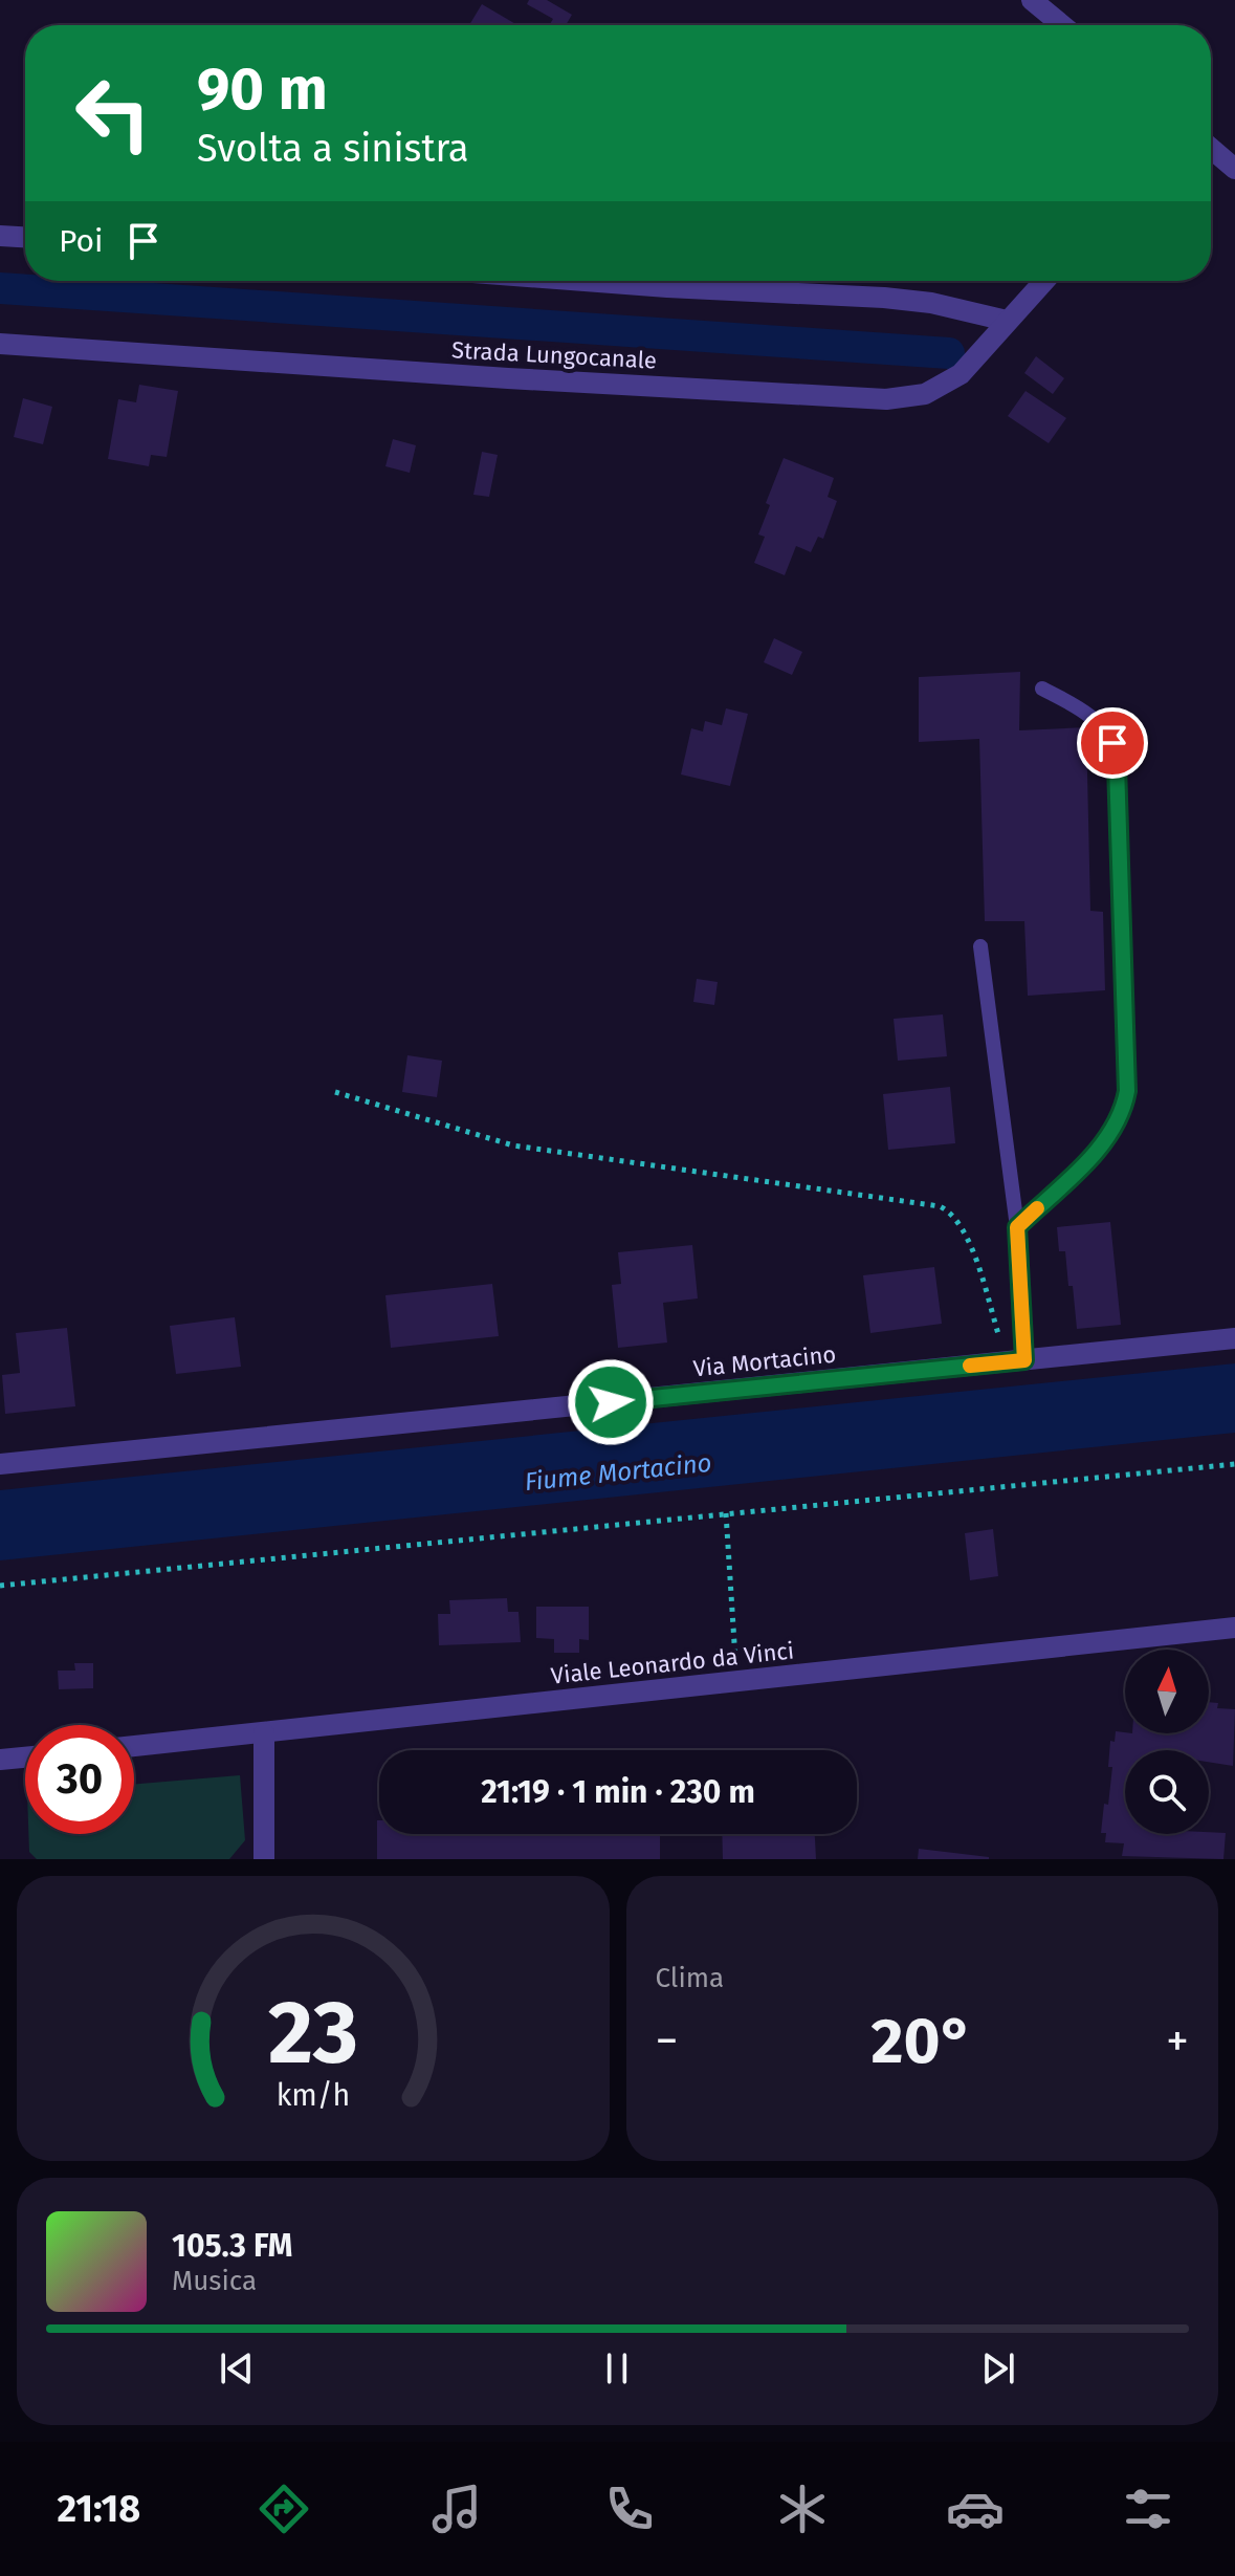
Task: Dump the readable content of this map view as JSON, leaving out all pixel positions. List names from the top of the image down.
{
  "streets": {
    "street": ["Strada Lungocanale", "Via Mortacino", "Viale Leonardo da Vinci"]
  },
  "water": ["Fiume Mortacino"],
  "north": "top",
  "page": {
    "turn": ["90 m", "Svolta a sinistra"],
    "then": "Poi",
    "limit": "30",
    "trip": "21:19 · 1 min · 230 m",
    "tile": "Clima",
    "heat": ["−", "20°", "+"],
    "song": ["105.3 FM", "Musica"],
    "tabs": "21:18",
    "gauge": ["23", "km/h"]
  }
}
